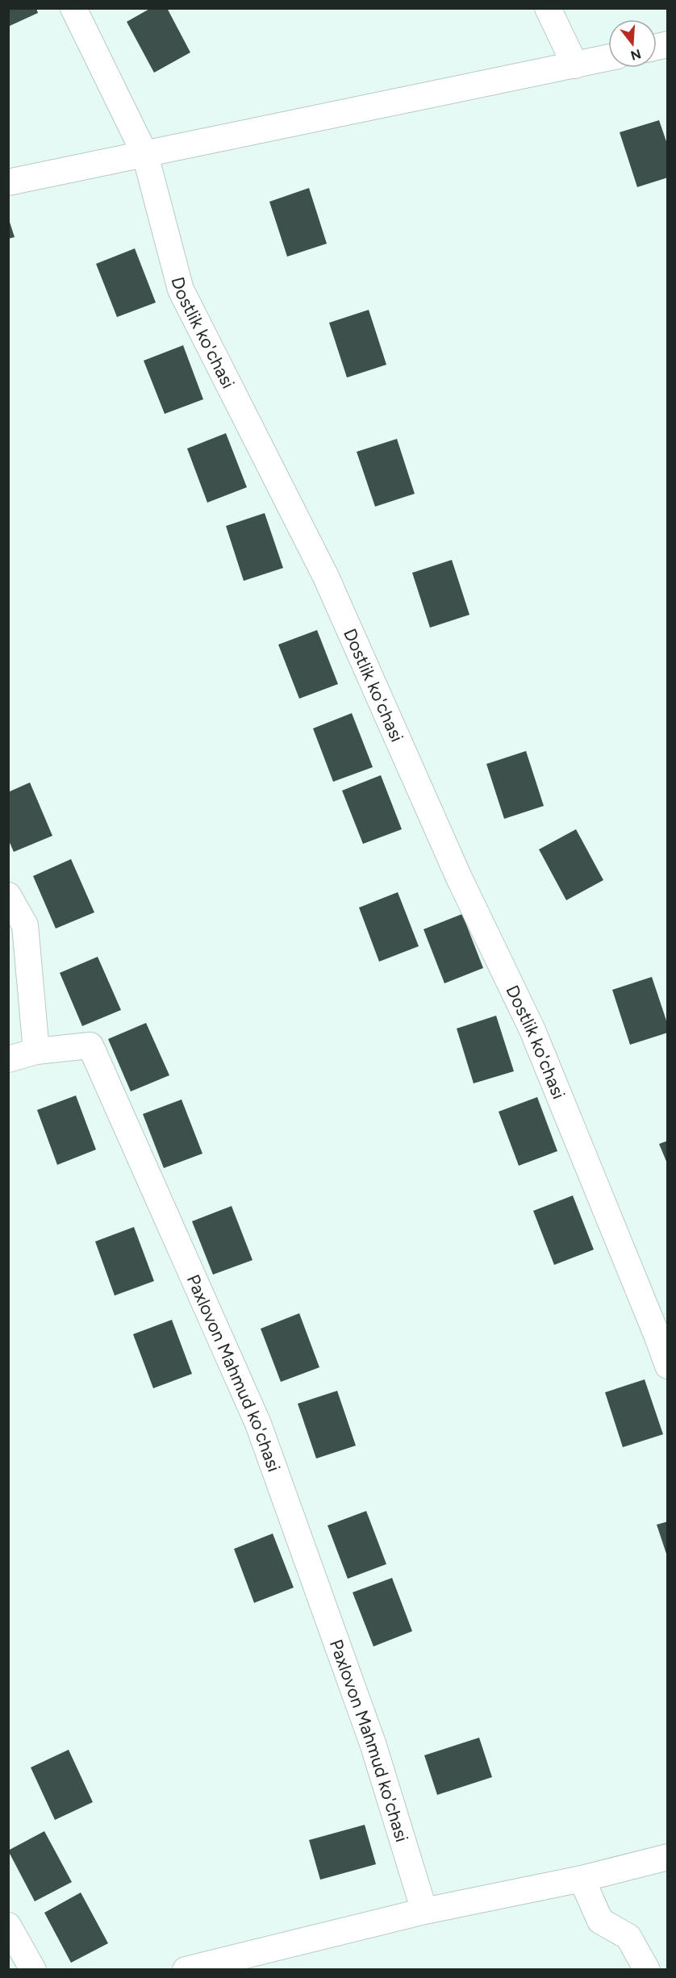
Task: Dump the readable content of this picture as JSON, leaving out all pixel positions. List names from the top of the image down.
{
  "streets": {
    "street": ["Dostlik ko'chasi", "Paxlovon Mahmud ko'chasi"]
  },
  "north": "bottom"
}
